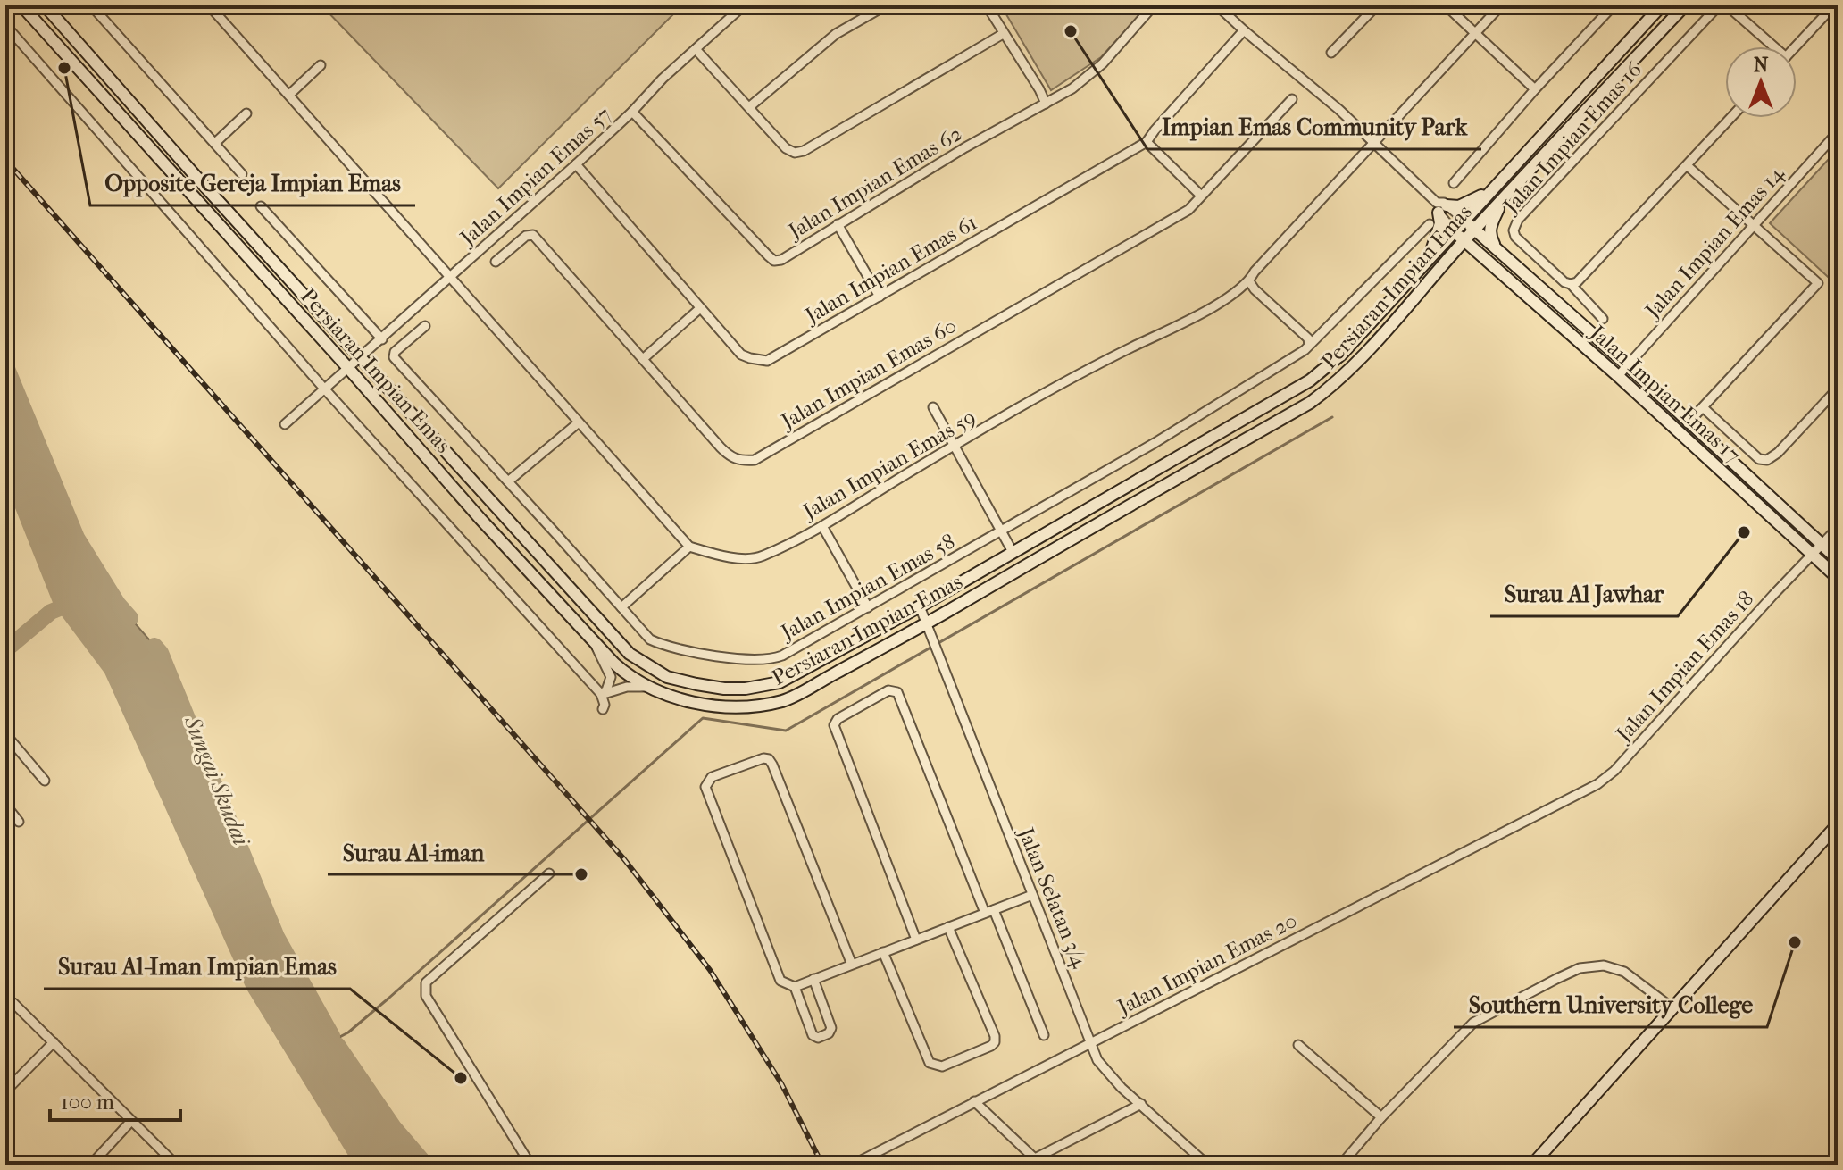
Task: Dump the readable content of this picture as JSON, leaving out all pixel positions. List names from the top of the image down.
{
  "streets": {
    "main road": ["Persiaran Impian Emas", "Jalan Impian Emas 17"],
    "street": [
      "Jalan Impian Emas 16",
      "Jalan Impian Emas 57",
      "Jalan Impian Emas 62",
      "Jalan Impian Emas 14",
      "Jalan Impian Emas 61",
      "Jalan Impian Emas 60",
      "Jalan Impian Emas 59",
      "Jalan Impian Emas 58",
      "Jalan Impian Emas 18",
      "Jalan Selatan 3/4",
      "Jalan Impian Emas 20"
    ]
  },
  "crossings": [
    ["Jalan Impian Emas 57", "Jalan Impian Emas 62"],
    ["Jalan Impian Emas 57", "Jalan Impian Emas 61"],
    ["Jalan Impian Emas 57", "Persiaran Impian Emas"],
    ["Jalan Impian Emas 14", "Jalan Impian Emas 17"],
    ["Persiaran Impian Emas", "Jalan Impian Emas 17"],
    ["Persiaran Impian Emas", "Jalan Selatan 3/4"],
    ["Jalan Impian Emas 17", "Jalan Impian Emas 18"],
    ["Jalan Impian Emas 18", "Jalan Impian Emas 20"],
    ["Jalan Selatan 3/4", "Jalan Impian Emas 20"]
  ],
  "water": ["Sungai Skudai"],
  "places": [
    "Impian Emas Community Park",
    "Opposite Gereja Impian Emas",
    "Surau Al Jawhar",
    "Surau Al-iman",
    "Southern University College",
    "Surau Al-Iman Impian Emas"
  ],
  "scale_bar": "100 m",
  "north": "top"
}
